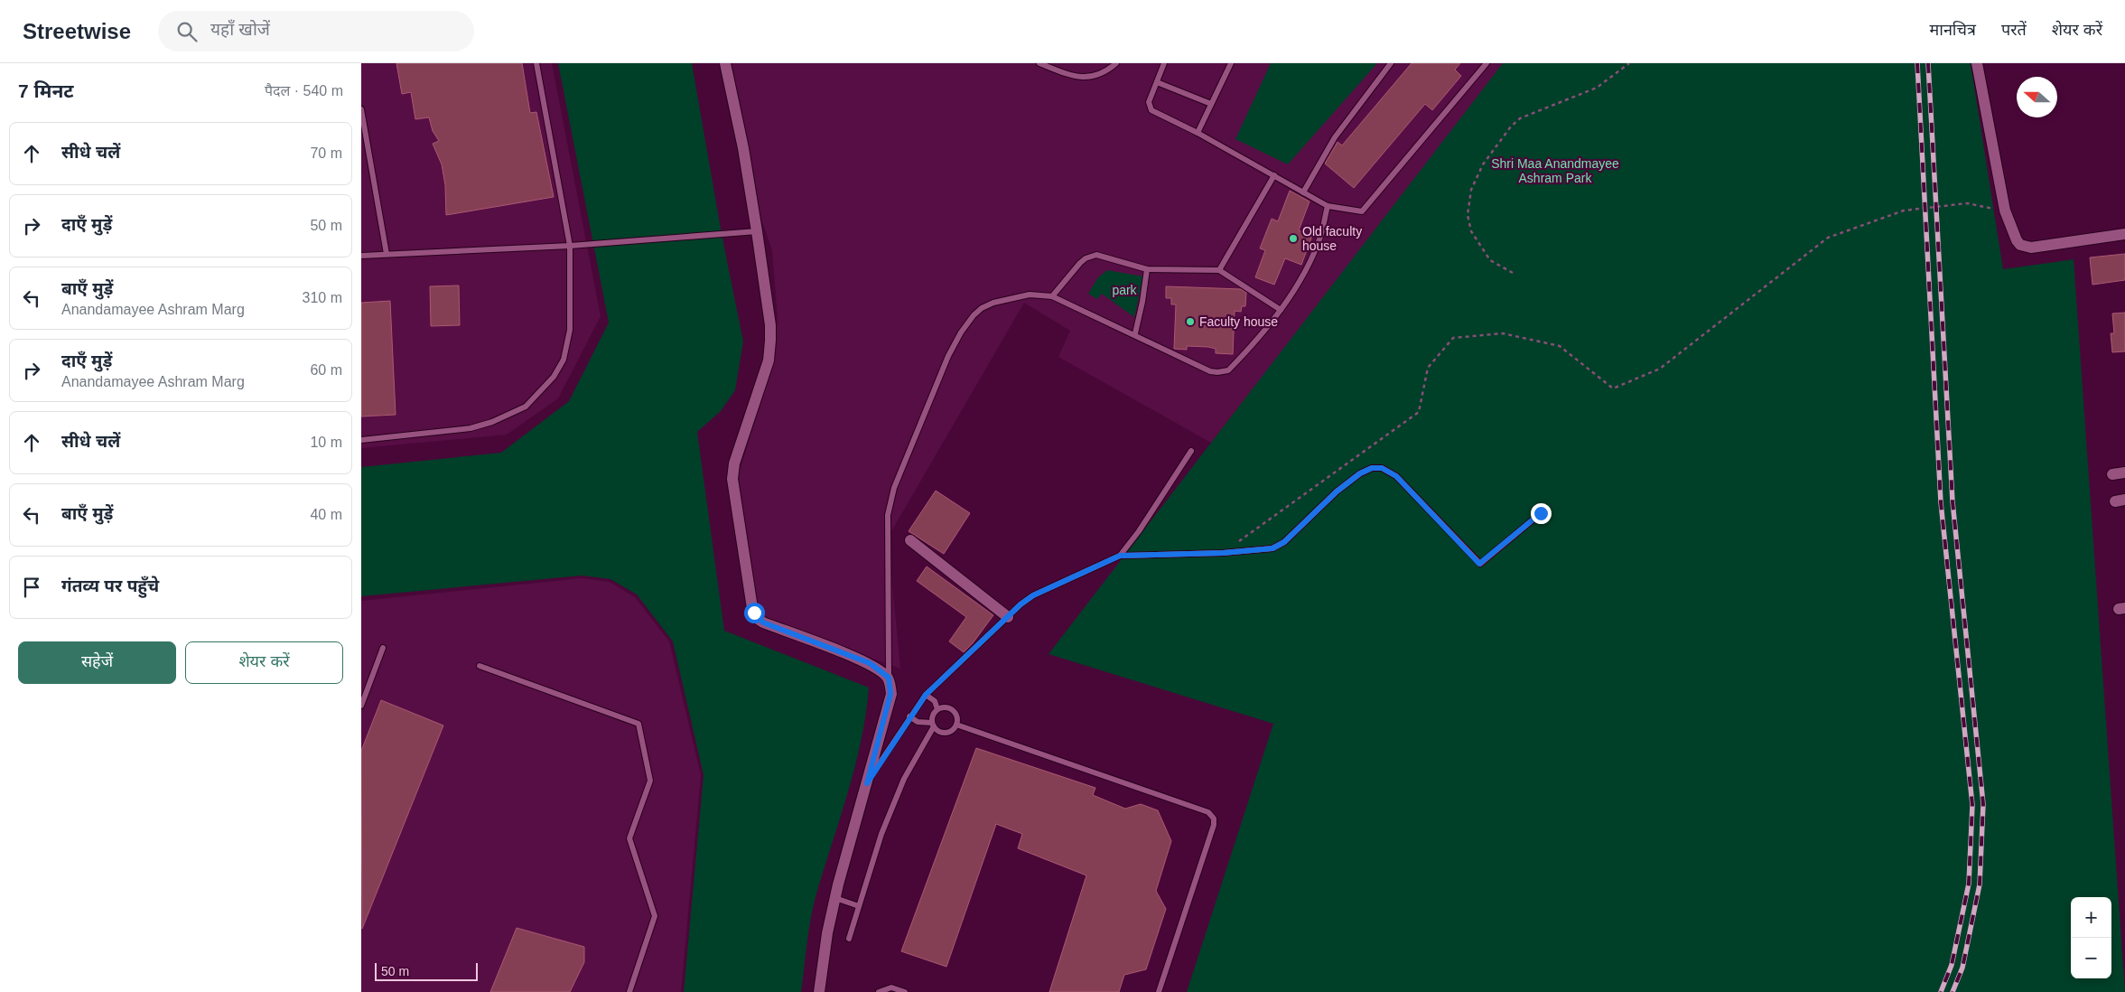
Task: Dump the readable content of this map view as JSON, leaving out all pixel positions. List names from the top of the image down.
{
  "parks": ["Shri Maa Anandmayee Ashram Park", "park"],
  "places": ["Old faculty house", "Faculty house"],
  "scale_bar": "50 m",
  "north": "left",
  "page": {
    "header": "Streetwise",
    "search": "यहाँ खोजें",
    "nav": ["मानचित्र", "परतें", "शेयर करें"],
    "heading": ["7 मिनट", "पैदल · 540 m"],
    "list": [
      ["सीधे चलें", "70 m"],
      ["दाएँ मुड़ें", "50 m"],
      ["बाएँ मुड़ें", "Anandamayee Ashram Marg", "310 m"],
      ["दाएँ मुड़ें", "Anandamayee Ashram Marg", "60 m"],
      ["सीधे चलें", "10 m"],
      ["बाएँ मुड़ें", "40 m"],
      "गंतव्य पर पहुँचे"
    ],
    "buttons": ["सहेजें", "शेयर करें"],
    "map_buttons": ["+", "−"],
    "scale": "50 m"
  }
}
